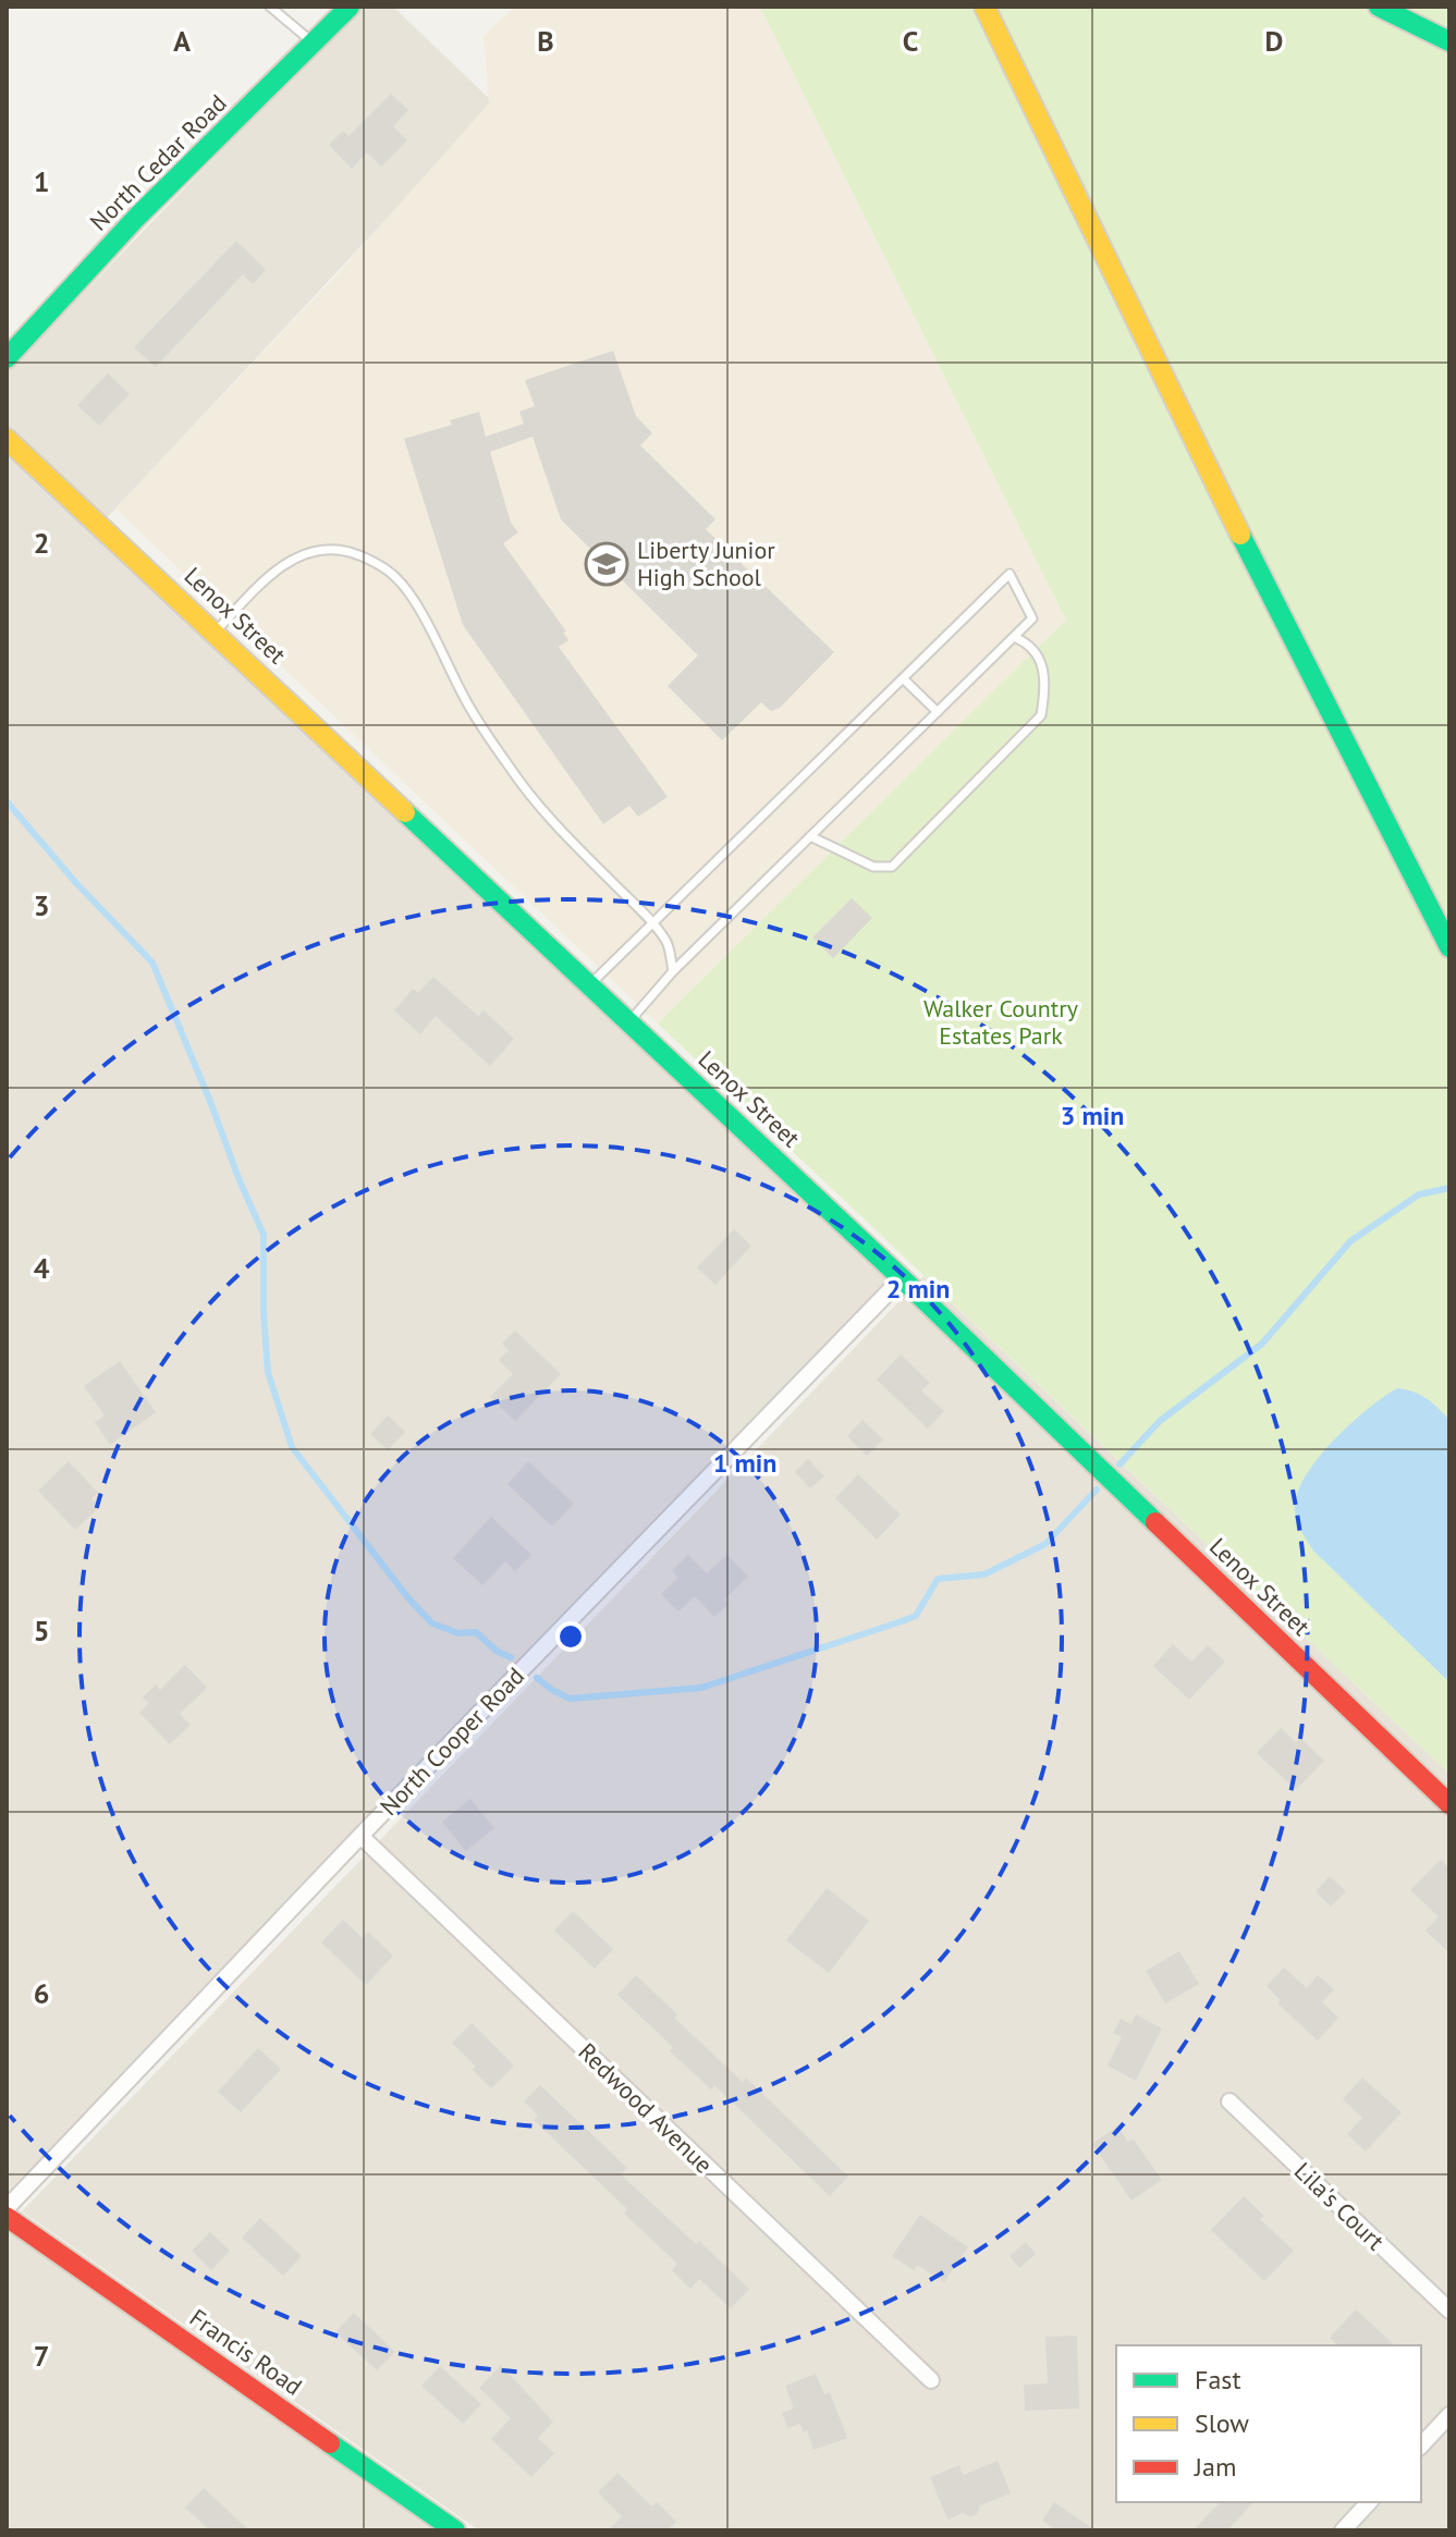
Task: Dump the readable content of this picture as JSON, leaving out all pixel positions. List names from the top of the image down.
{
  "streets": {
    "main road": ["North Cedar Road", "Lenox Street", "Francis Road"],
    "street": ["North Cooper Road", "Redwood Avenue", "Lila's Court"]
  },
  "crossings": [
    ["Lenox Street", "North Cooper Road"],
    ["North Cooper Road", "Redwood Avenue"]
  ],
  "parks": ["Walker Country Estates Park"],
  "places": {
    "school or university": ["Liberty Junior High School"]
  },
  "legend": ["Fast", "Slow", "Jam"],
  "grid": {
    "columns": [
      "A",
      "B",
      "C",
      "D"
    ],
    "rows": [
      "1",
      "2",
      "3",
      "4",
      "5",
      "6",
      "7"
    ]
  },
  "rings": ["3 min", "2 min", "1 min"]
}
